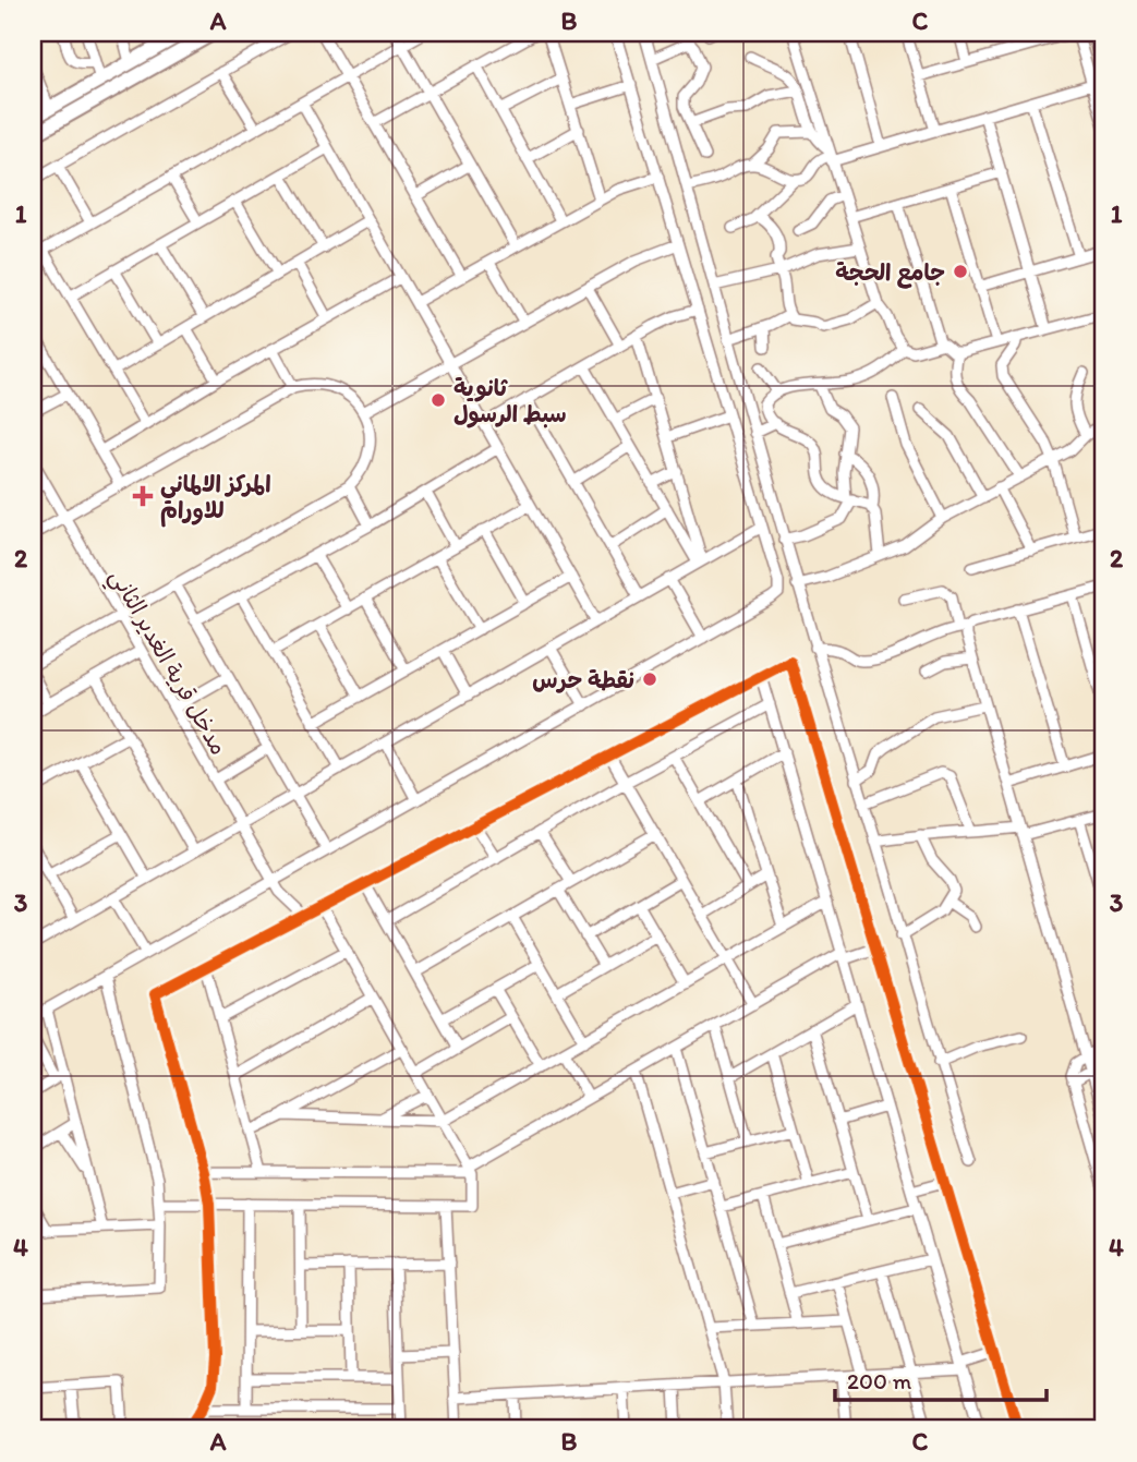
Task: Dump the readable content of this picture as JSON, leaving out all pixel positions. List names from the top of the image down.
{
  "streets": {
    "street": ["مدخل قرية الغدير الثاني"]
  },
  "places": {
    "other": ["جامع الحجة", "ثانوية سبط الرسول", "نقطة حرس"],
    "health": ["المركز الالماني للاورام"]
  },
  "scale_bar": "200 m",
  "grid": {
    "columns": ["A", "B", "C"],
    "rows": [
      "1",
      "2",
      "3",
      "4"
    ]
  }
}
